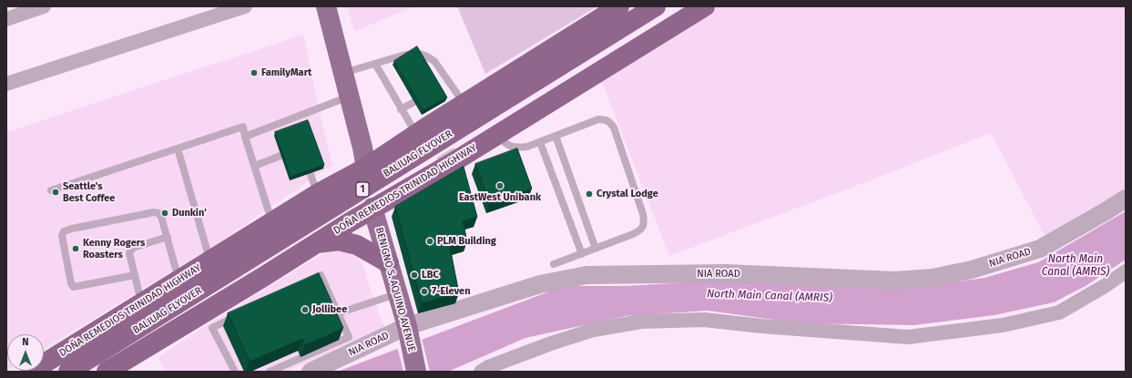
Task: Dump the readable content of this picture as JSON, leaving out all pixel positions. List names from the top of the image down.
{
  "streets": {
    "highway": ["BALIUAG FLYOVER", "1", "DOÑA REMEDIOS TRINIDAD HIGHWAY"],
    "main road": ["BENIGNO S. AQUINO AVENUE"],
    "street": ["NIA ROAD"]
  },
  "crossings": [
    ["DOÑA REMEDIOS TRINIDAD HIGHWAY", "BENIGNO S. AQUINO AVENUE"],
    ["NIA ROAD", "BENIGNO S. AQUINO AVENUE"]
  ],
  "water": ["North Main Canal (AMRIS)"],
  "places": [
    "FamilyMart",
    "EastWest Unibank",
    "Seattle's Best Coffee",
    "Crystal Lodge",
    "Dunkin'",
    "PLM Building",
    "Kenny Rogers Roasters",
    "LBC",
    "7-Eleven",
    "Jollibee"
  ],
  "north": "top"
}
